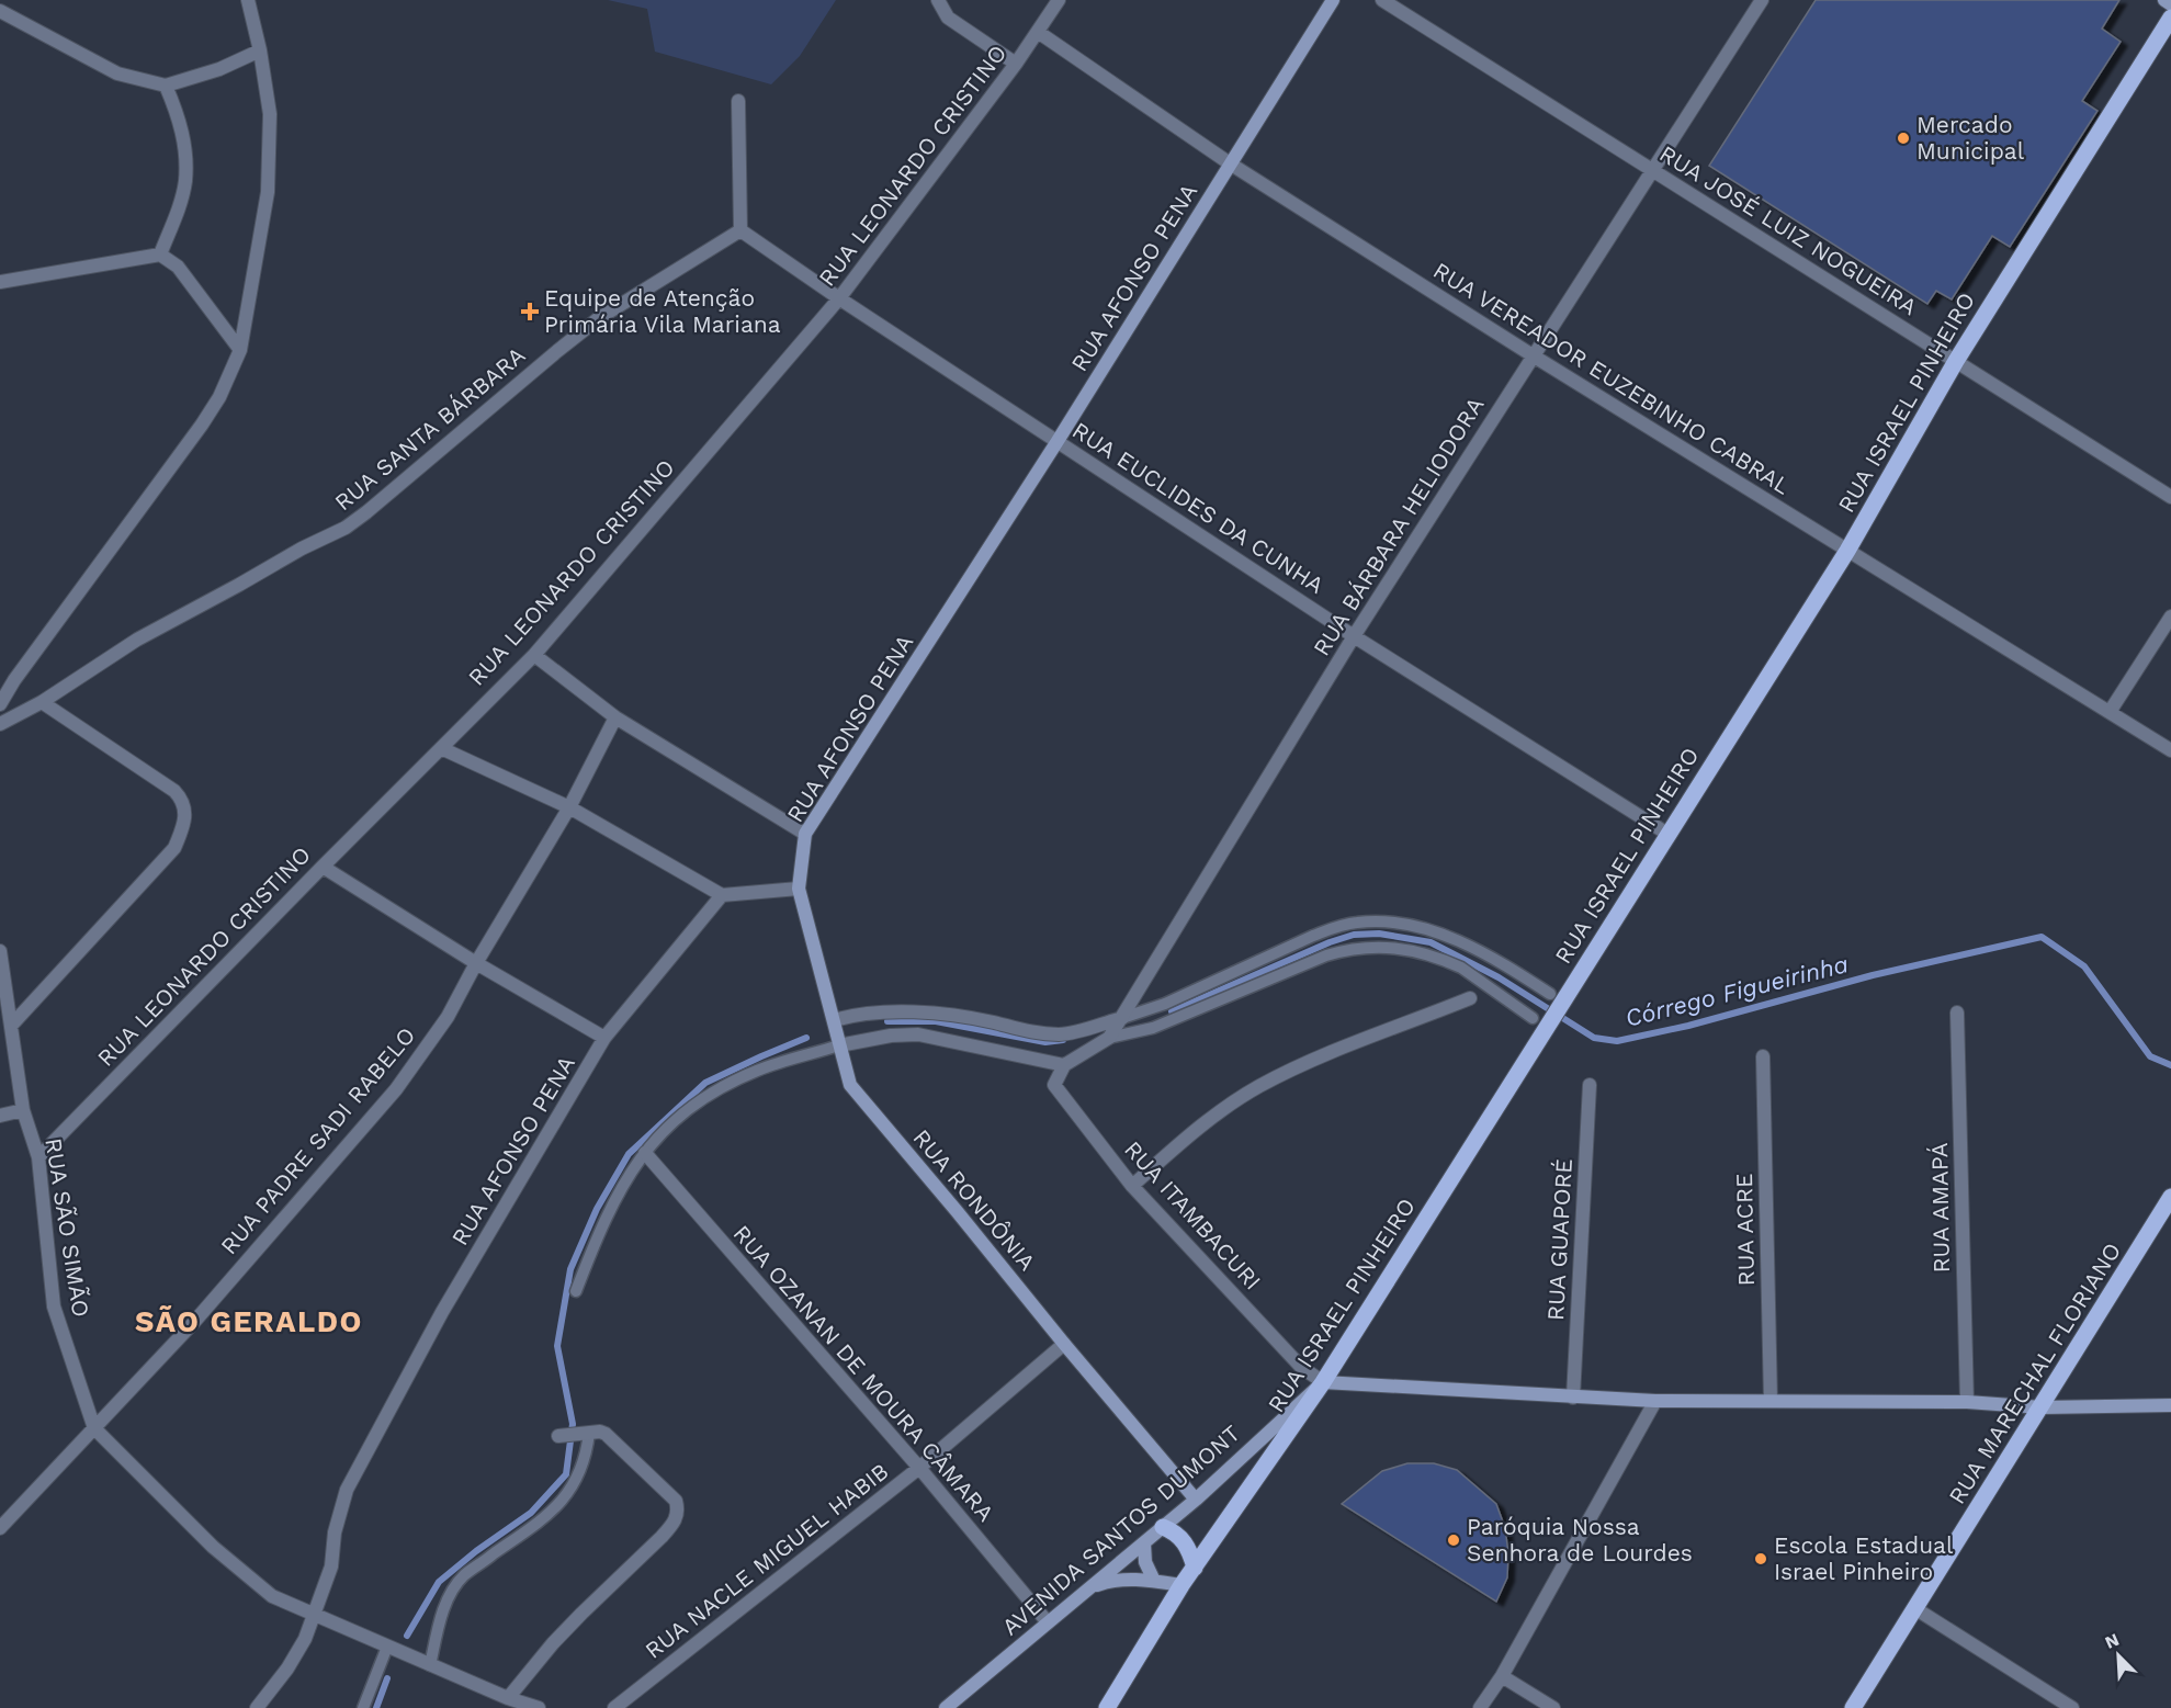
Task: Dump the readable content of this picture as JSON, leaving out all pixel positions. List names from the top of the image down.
{
  "streets": {
    "main road": ["RUA ISRAEL PINHEIRO", "RUA MARECHAL FLORIANO"],
    "street": [
      "RUA LEONARDO CRISTINO",
      "RUA JOSÉ LUIZ NOGUEIRA",
      "RUA AFONSO PENA",
      "RUA VEREADOR EUZEBINHO CABRAL",
      "RUA SANTA BÁRBARA",
      "RUA EUCLIDES DA CUNHA",
      "RUA BÁRBARA HELIODORA",
      "RUA PADRE SADI RABELO",
      "RUA RONDÔNIA",
      "RUA AMAPÁ",
      "RUA ITAMBACURI",
      "RUA SÃO SIMÃO",
      "RUA ACRE",
      "RUA GUAPORÉ",
      "RUA OZANAN DE MOURA CÂMARA",
      "AVENIDA SANTOS DUMONT",
      "RUA NACLE MIGUEL HABIB"
    ]
  },
  "crossings": [
    ["RUA LEONARDO CRISTINO", "RUA VEREADOR EUZEBINHO CABRAL"],
    ["RUA LEONARDO CRISTINO", "RUA EUCLIDES DA CUNHA"],
    ["RUA LEONARDO CRISTINO", "RUA SÃO SIMÃO"],
    ["RUA JOSÉ LUIZ NOGUEIRA", "RUA ISRAEL PINHEIRO"],
    ["RUA JOSÉ LUIZ NOGUEIRA", "RUA BÁRBARA HELIODORA"],
    ["RUA AFONSO PENA", "RUA VEREADOR EUZEBINHO CABRAL"],
    ["RUA AFONSO PENA", "RUA EUCLIDES DA CUNHA"],
    ["RUA AFONSO PENA", "RUA RONDÔNIA"],
    ["RUA VEREADOR EUZEBINHO CABRAL", "RUA ISRAEL PINHEIRO"],
    ["RUA VEREADOR EUZEBINHO CABRAL", "RUA BÁRBARA HELIODORA"],
    ["RUA ISRAEL PINHEIRO", "RUA EUCLIDES DA CUNHA"],
    ["RUA ISRAEL PINHEIRO", "RUA ITAMBACURI"],
    ["RUA ISRAEL PINHEIRO", "AVENIDA SANTOS DUMONT"],
    ["RUA EUCLIDES DA CUNHA", "RUA BÁRBARA HELIODORA"],
    ["RUA BÁRBARA HELIODORA", "RUA ITAMBACURI"],
    ["RUA PADRE SADI RABELO", "RUA SÃO SIMÃO"],
    ["RUA RONDÔNIA", "AVENIDA SANTOS DUMONT"],
    ["RUA RONDÔNIA", "RUA NACLE MIGUEL HABIB"],
    ["RUA ITAMBACURI", "AVENIDA SANTOS DUMONT"],
    ["RUA OZANAN DE MOURA CÂMARA", "AVENIDA SANTOS DUMONT"],
    ["RUA OZANAN DE MOURA CÂMARA", "RUA NACLE MIGUEL HABIB"]
  ],
  "districts": ["SÃO GERALDO"],
  "water": ["Córrego Figueirinha"],
  "places": {
    "other": ["Mercado Municipal", "Paróquia Nossa Senhora de Lourdes", "Escola Estadual Israel Pinheiro"],
    "health": ["Equipe de Atenção Primária Vila Mariana"]
  },
  "north": "top left"
}
